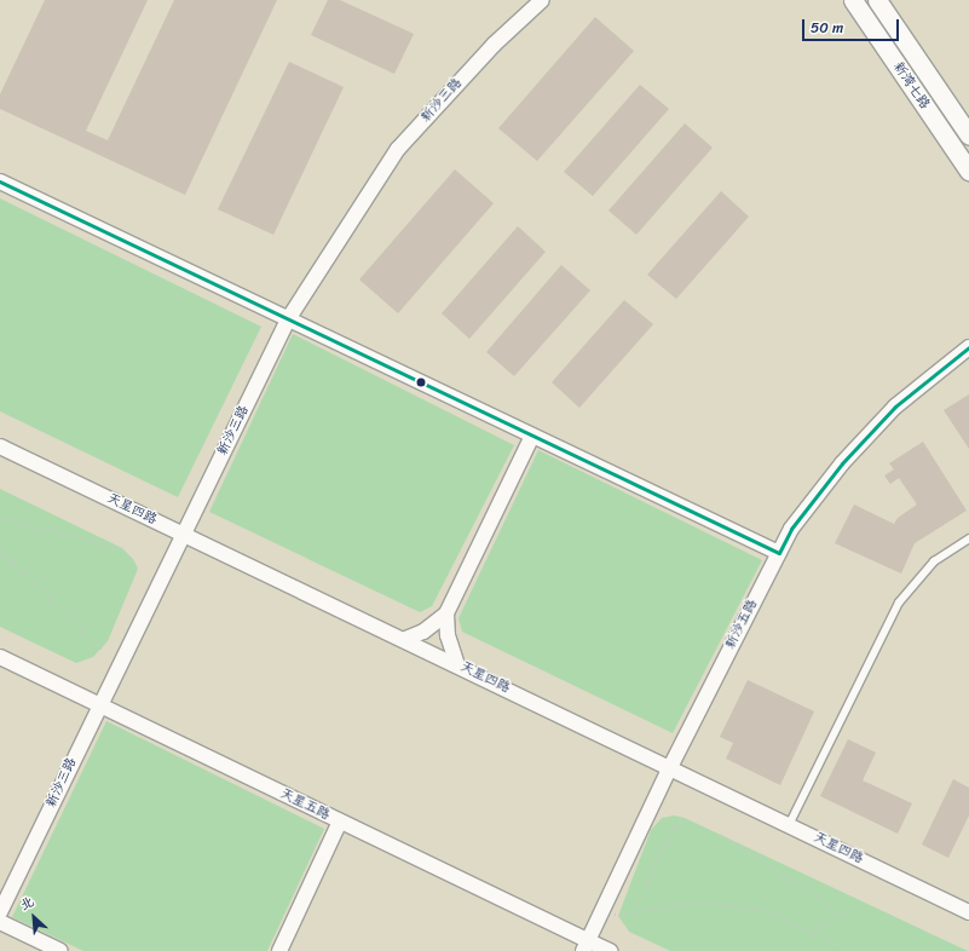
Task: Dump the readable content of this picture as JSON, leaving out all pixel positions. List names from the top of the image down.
{
  "streets": {
    "street": [
      "新湾七路",
      "新沙三路",
      "天星四路",
      "新沙五路",
      "天星五路"
    ]
  },
  "crossings": [
    ["新沙三路", "天星四路"],
    ["新沙三路", "天星五路"],
    ["天星四路", "新沙五路"],
    ["新沙五路", "天星五路"]
  ],
  "scale_bar": "50 m",
  "north": "top left"
}
